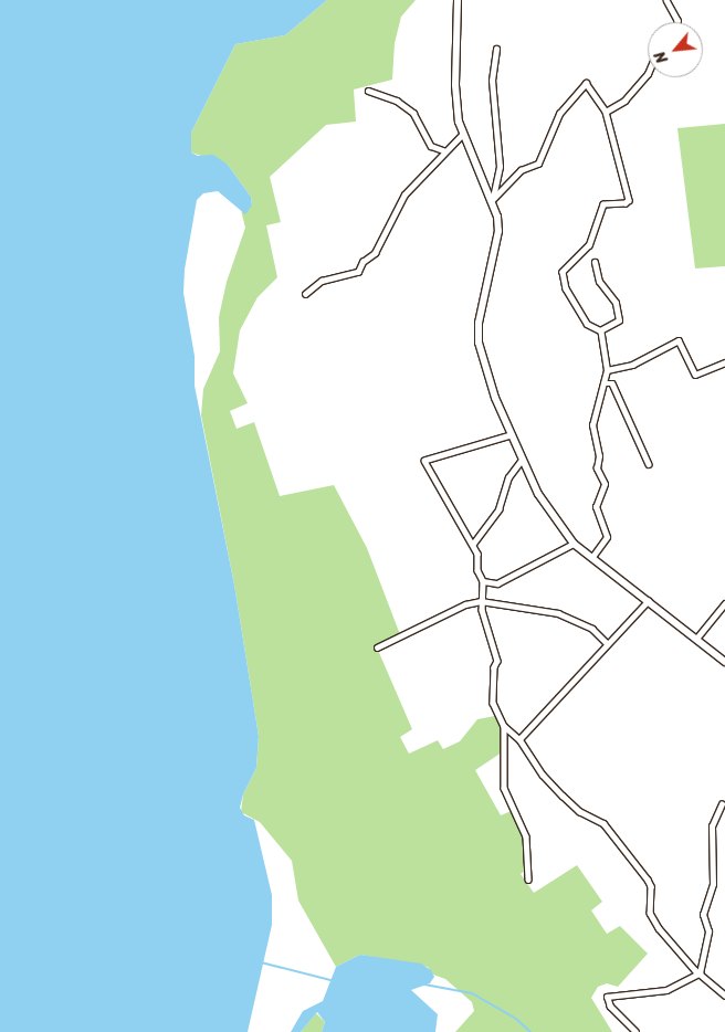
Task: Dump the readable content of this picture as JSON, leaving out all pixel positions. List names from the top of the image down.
{
  "north": "bottom left"
}
